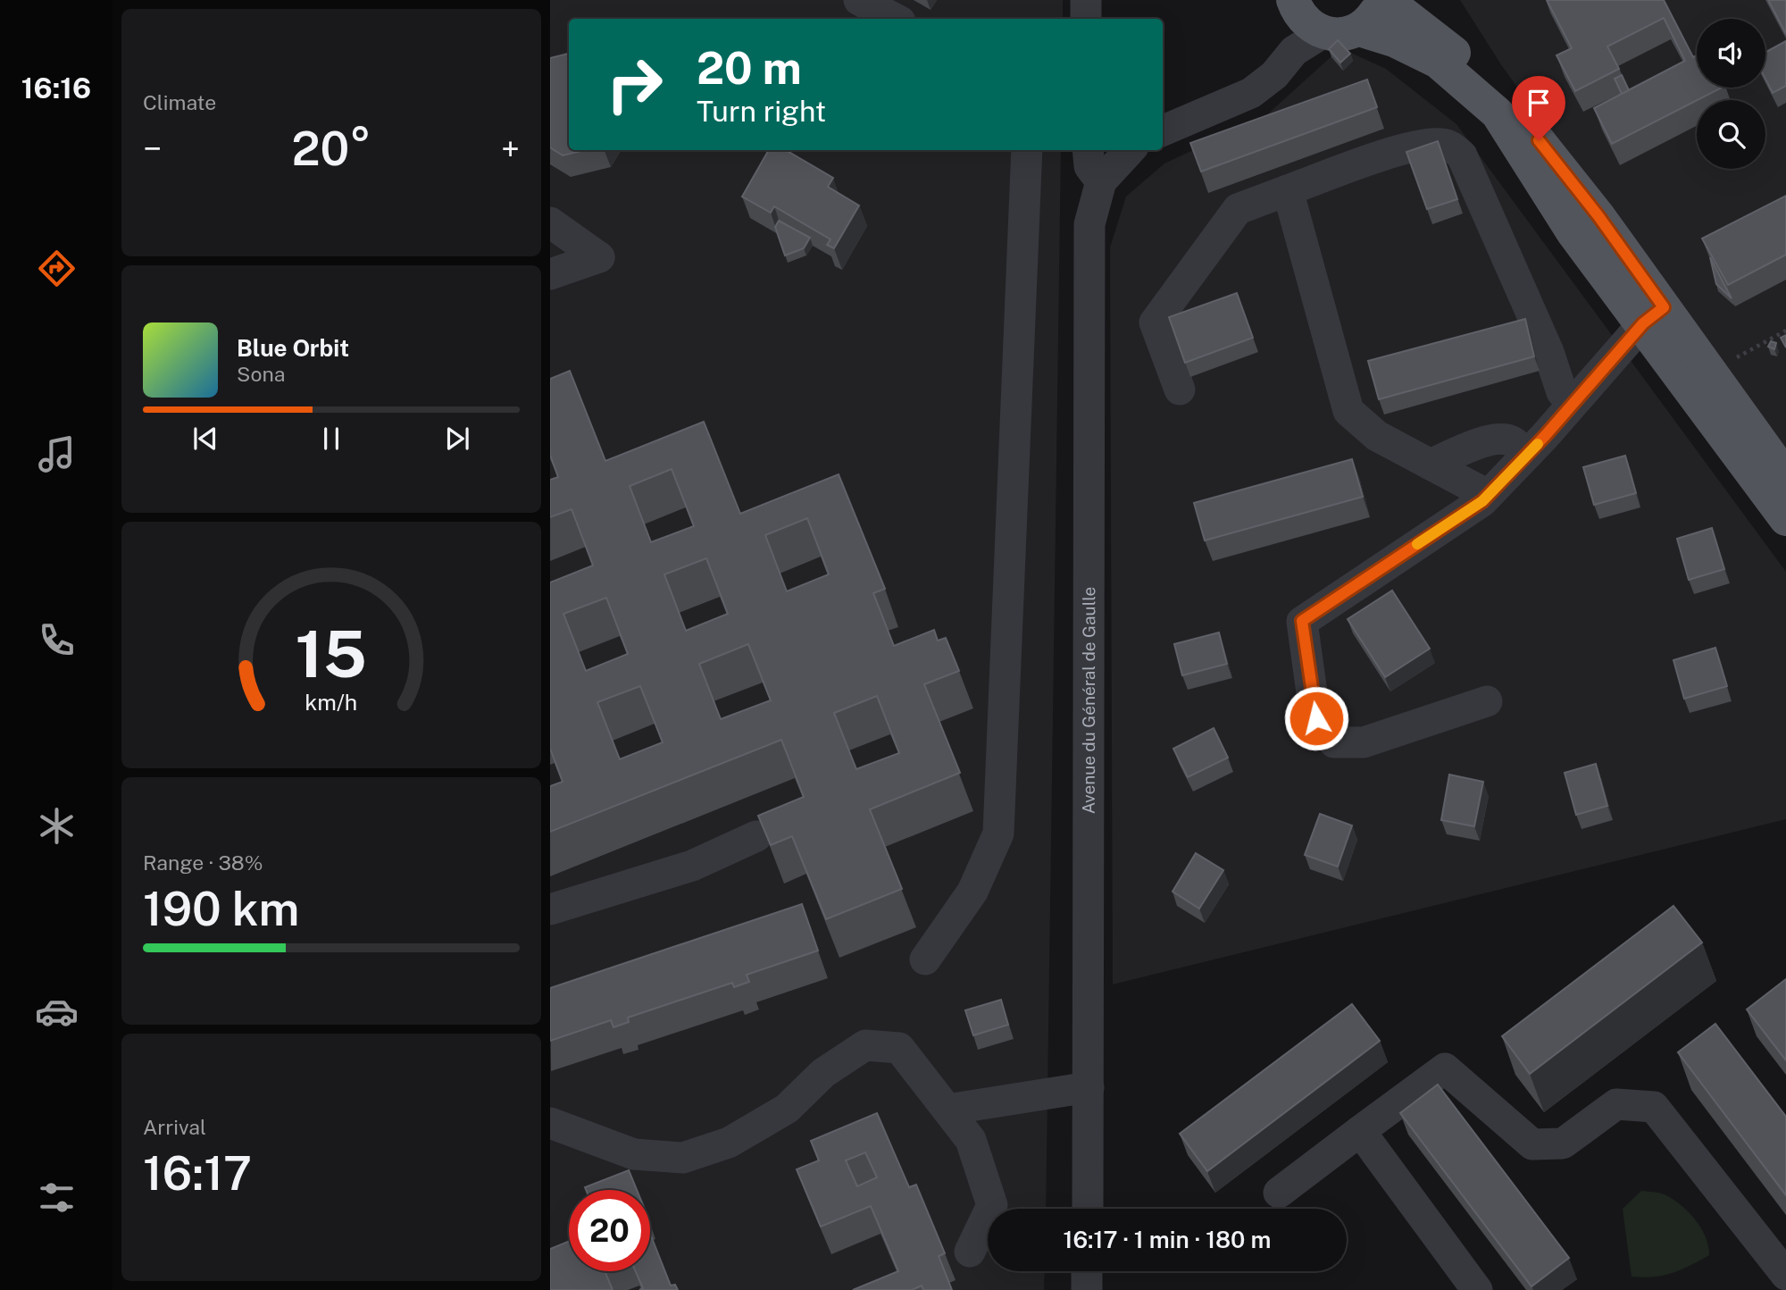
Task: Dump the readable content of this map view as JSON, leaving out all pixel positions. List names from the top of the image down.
{
  "streets": {
    "street": ["Avenue du Général de Gaulle"]
  },
  "page": {
    "tabs": "16:16",
    "tile": [
      "Climate",
      ["Range · 38%", "190 km"],
      ["Arrival", "16:17"]
    ],
    "turn": ["20 m", "Turn right"],
    "heat": ["−", "20°", "+"],
    "song": ["Blue Orbit", "Sona"],
    "limit": "20",
    "trip": "16:17 · 1 min · 180 m",
    "gauge": ["15", "km/h"]
  }
}
